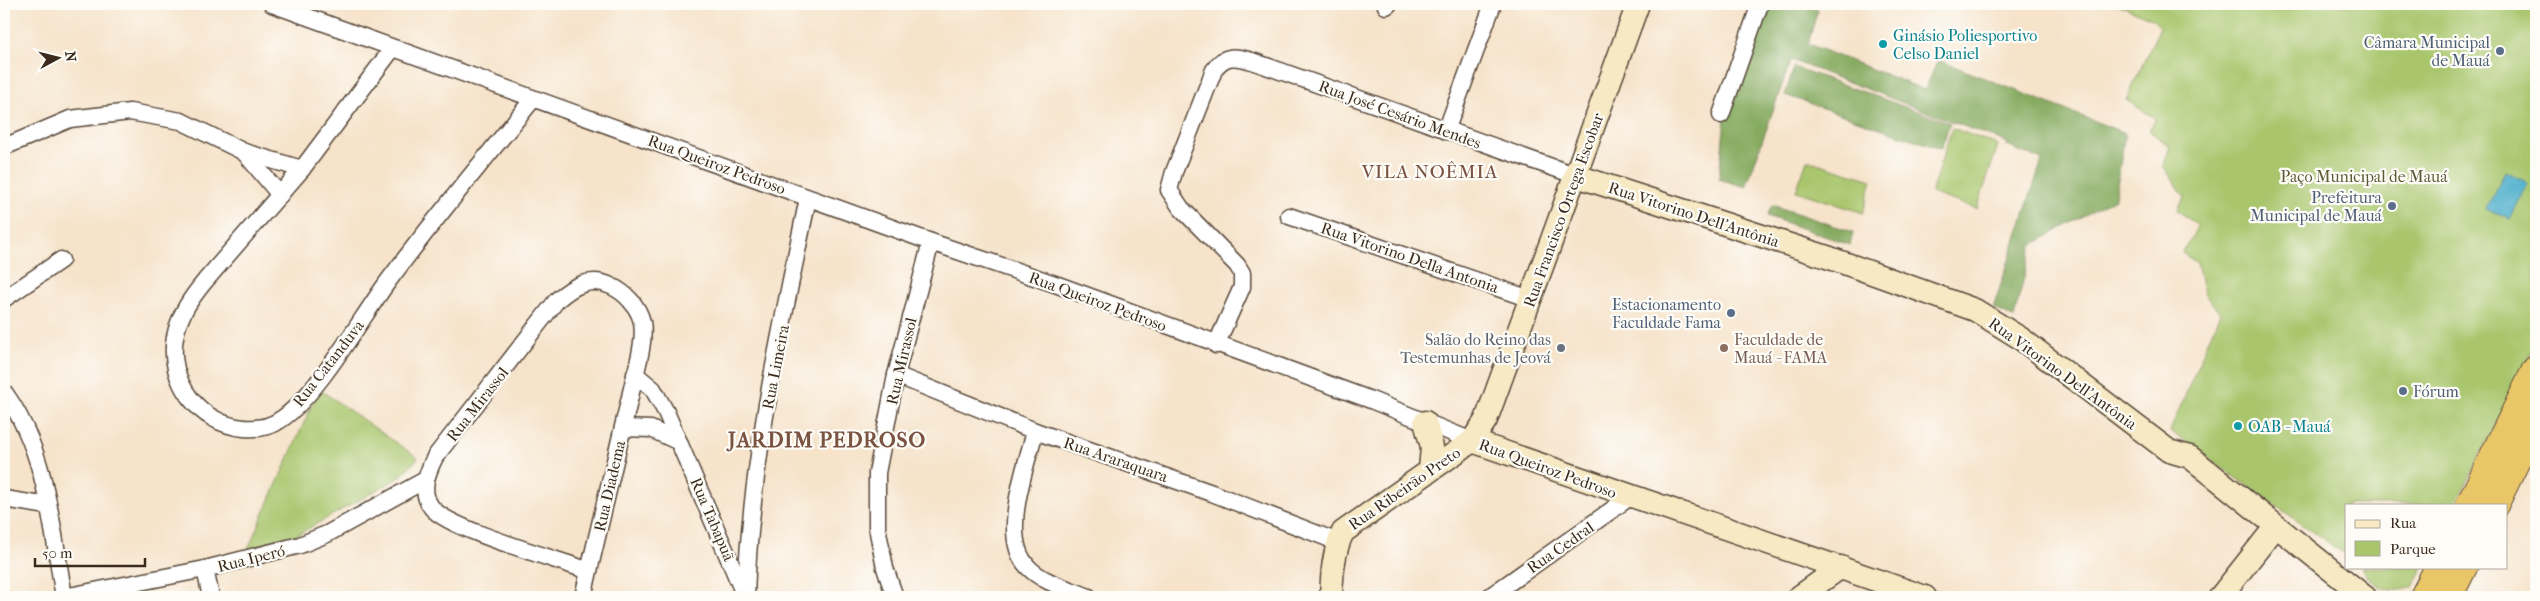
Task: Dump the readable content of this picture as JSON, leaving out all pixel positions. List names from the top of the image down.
{
  "streets": {
    "street": [
      "Rua José Cesário Mendes",
      "Rua Queiroz Pedroso",
      "Rua Francisco Ortega Escobar",
      "Rua Vitorino Dell'Antônia",
      "Rua Vitorino Della Antonia",
      "Rua Mirassol",
      "Rua Catanduva",
      "Rua Limeira",
      "Rua Araraquara",
      "Rua Diadema",
      "Rua Ribeirão Preto",
      "Rua Tabapuã",
      "Rua Cedral",
      "Rua Iperó"
    ]
  },
  "crossings": [
    ["Rua José Cesário Mendes", "Rua Queiroz Pedroso"],
    ["Rua José Cesário Mendes", "Rua Francisco Ortega Escobar"],
    ["Rua José Cesário Mendes", "Rua Vitorino Dell'Antônia"],
    ["Rua Queiroz Pedroso", "Rua Francisco Ortega Escobar"],
    ["Rua Queiroz Pedroso", "Rua Mirassol"],
    ["Rua Queiroz Pedroso", "Rua Catanduva"],
    ["Rua Queiroz Pedroso", "Rua Limeira"],
    ["Rua Queiroz Pedroso", "Rua Ribeirão Preto"],
    ["Rua Queiroz Pedroso", "Rua Cedral"],
    ["Rua Francisco Ortega Escobar", "Rua Vitorino Dell'Antônia"],
    ["Rua Francisco Ortega Escobar", "Rua Vitorino Della Antonia"],
    ["Rua Francisco Ortega Escobar", "Rua Ribeirão Preto"],
    ["Rua Mirassol", "Rua Araraquara"],
    ["Rua Mirassol", "Rua Diadema"],
    ["Rua Mirassol", "Rua Tabapuã"],
    ["Rua Mirassol", "Rua Iperó"],
    ["Rua Limeira", "Rua Tabapuã"],
    ["Rua Araraquara", "Rua Ribeirão Preto"],
    ["Rua Diadema", "Rua Tabapuã"]
  ],
  "districts": ["VILA NOÊMIA", "JARDIM PEDROSO"],
  "parks": ["Paço Municipal de Mauá"],
  "places": [
    "Ginásio Poliesportivo Celso Daniel",
    "Câmara Municipal de Mauá",
    "Prefeitura Municipal de Mauá",
    "Estacionamento Faculdade Fama",
    "Salão do Reino das Testemunhas de Jeová",
    "Faculdade de Mauá - FAMA",
    "Fórum",
    "OAB - Mauá"
  ],
  "legend": ["Rua", "Parque"],
  "scale_bar": "50 m",
  "north": "right"
}
